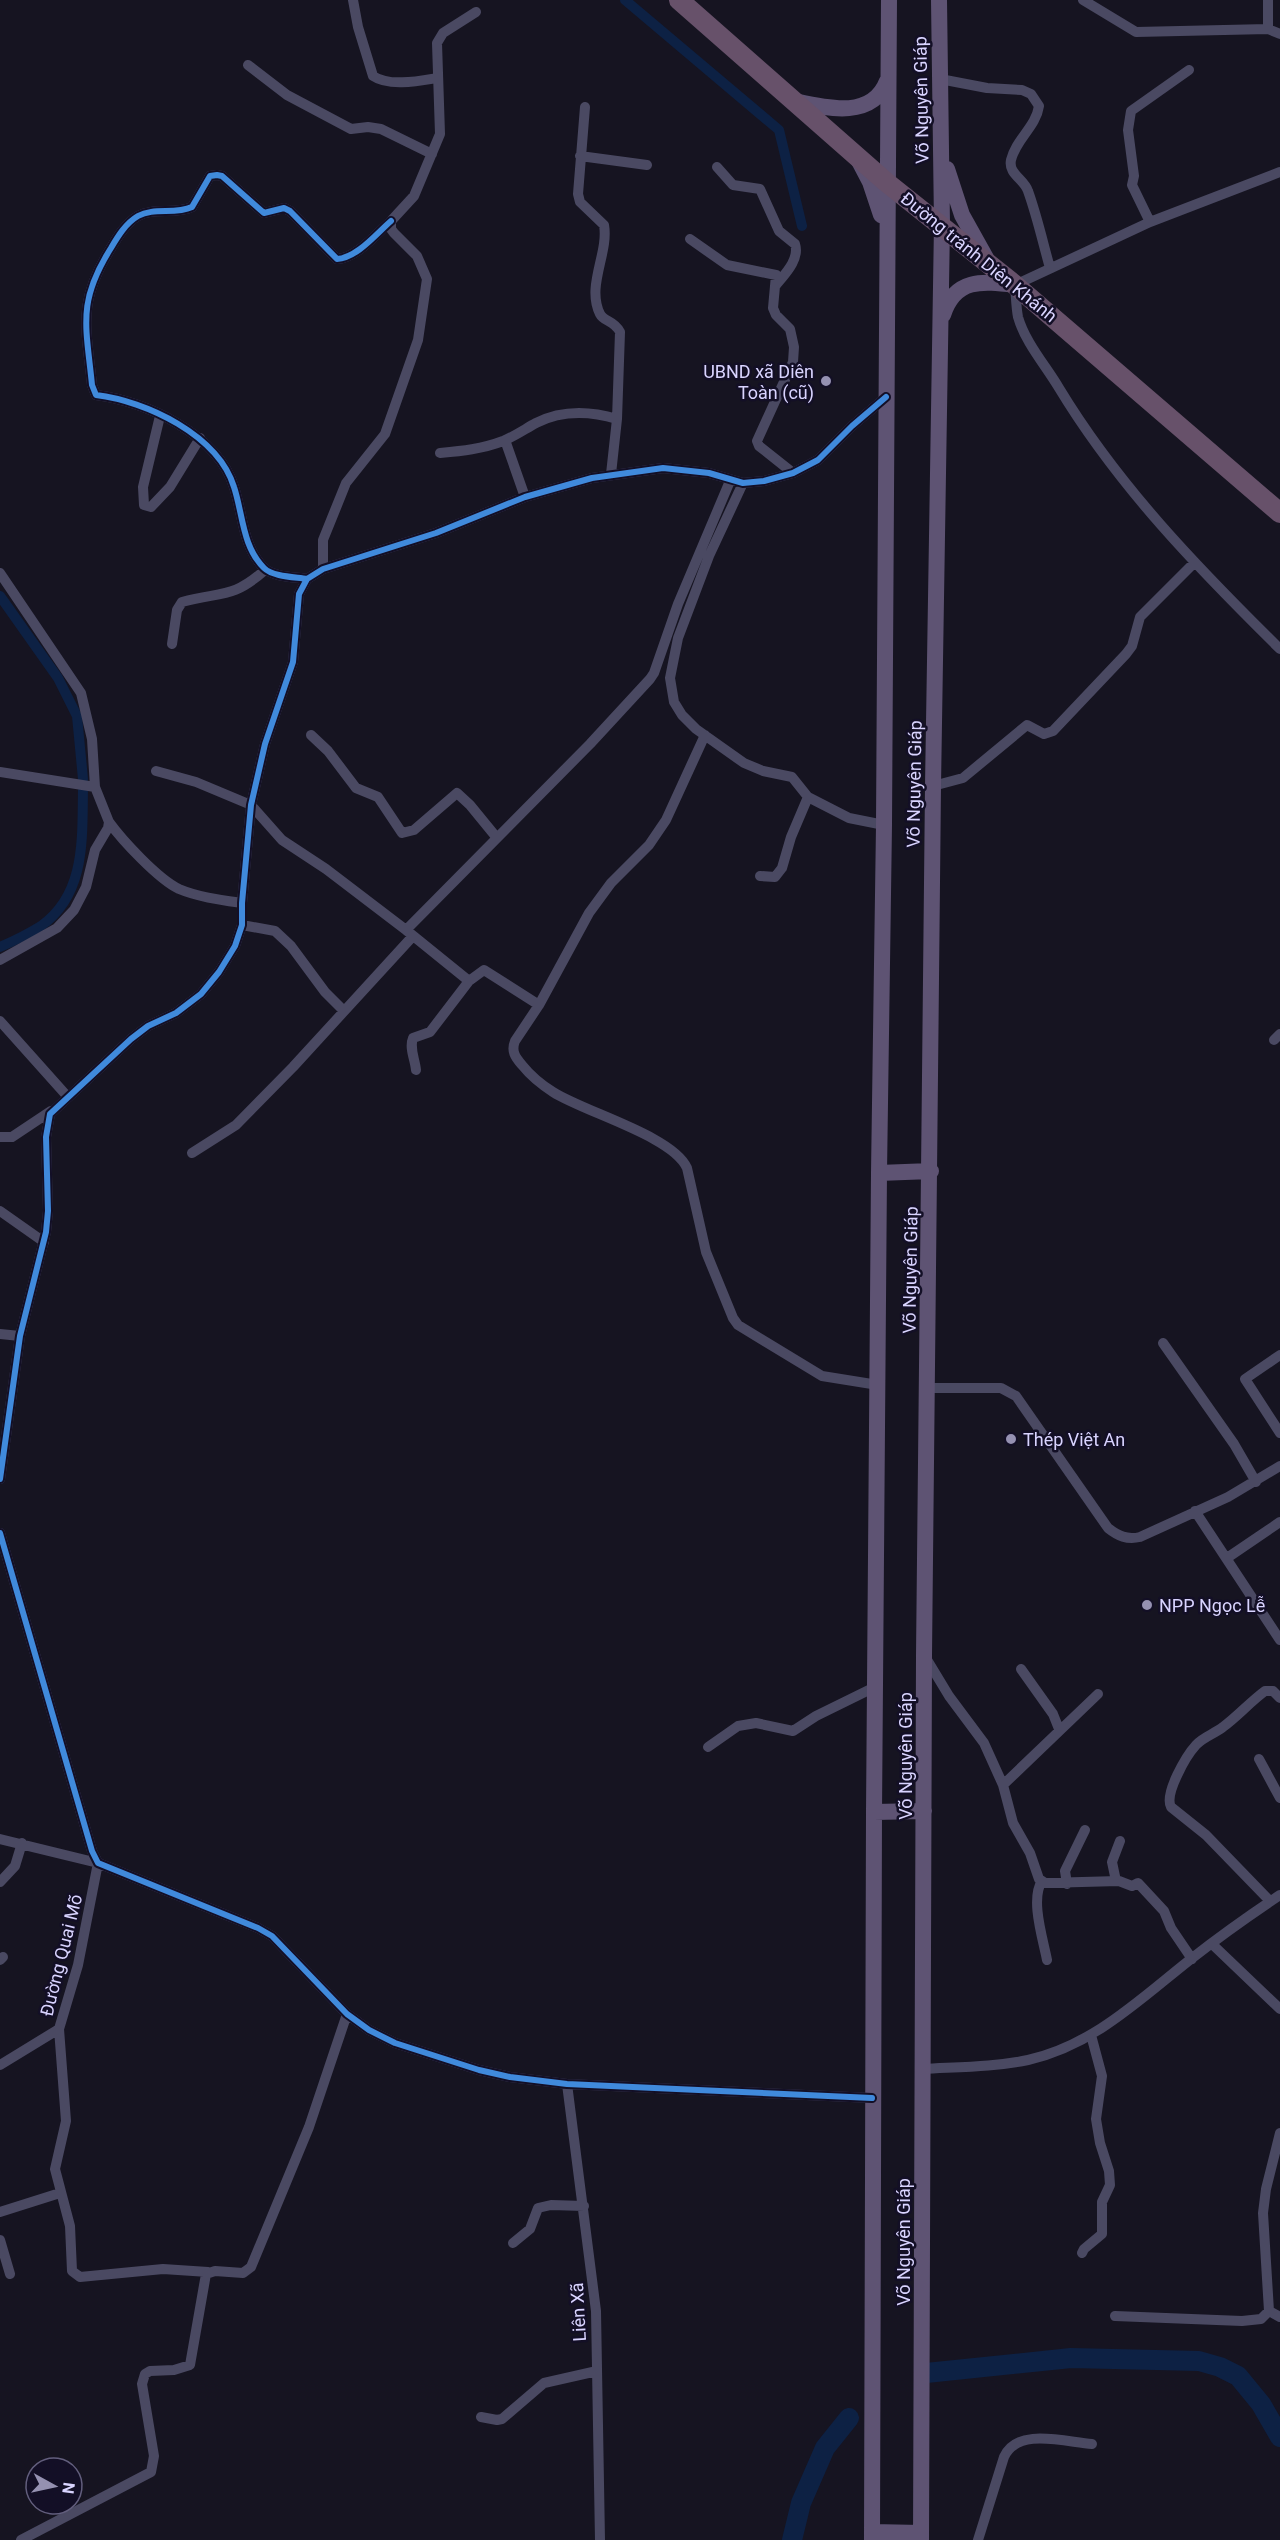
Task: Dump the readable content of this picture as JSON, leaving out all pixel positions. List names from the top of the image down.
{
  "streets": {
    "highway": ["Đường tránh Diên Khánh"],
    "main road": ["Võ Nguyên Giáp"],
    "street": ["Đường Quai Mõ", "Liên Xã"]
  },
  "crossings": [
    ["Võ Nguyên Giáp", "Đường tránh Diên Khánh"]
  ],
  "places": ["UBND xã Diên Toàn (cũ)", "Thép Việt An", "NPP Ngọc Lễ"],
  "north": "right"
}
